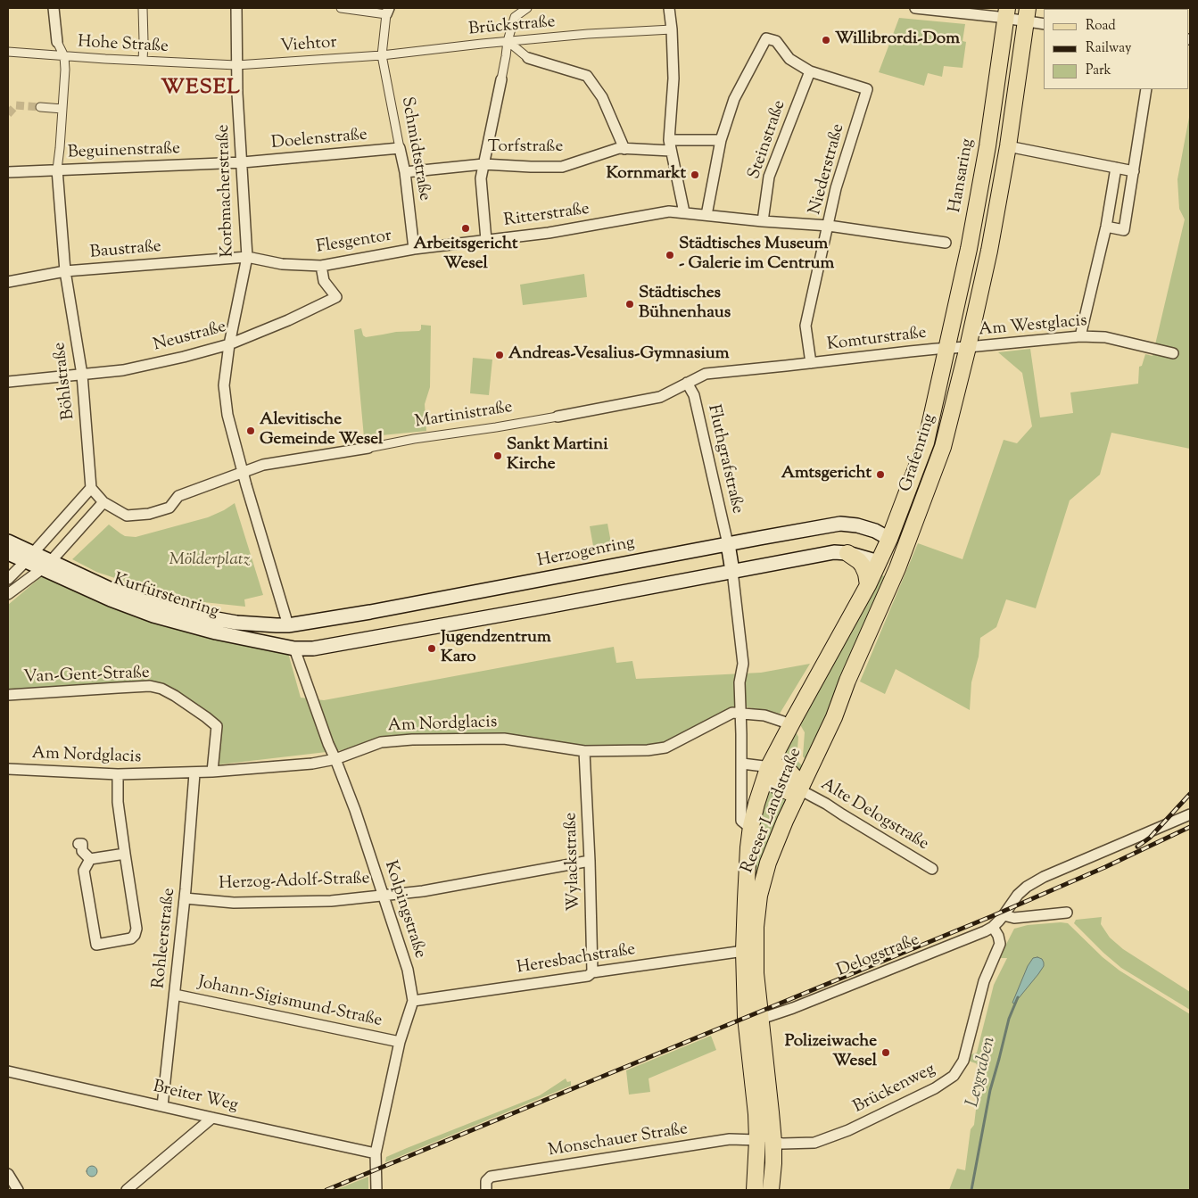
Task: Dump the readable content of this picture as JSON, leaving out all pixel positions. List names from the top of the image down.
{
  "streets": {
    "main road": [
      "Hansaring",
      "Grafenring",
      "Herzogenring",
      "Kurfürstenring",
      "Reeser Landstraße"
    ],
    "street": [
      "Brückstraße",
      "Hohe Straße",
      "Viehtor",
      "Doelenstraße",
      "Steinstraße",
      "Torfstraße",
      "Schmidtstraße",
      "Beguinenstraße",
      "Niederstraße",
      "Korbmacherstraße",
      "Ritterstraße",
      "Flesgentor",
      "Baustraße",
      "Am Westglacis",
      "Neustraße",
      "Komturstraße",
      "Böhlstraße",
      "Martinistraße",
      "Fluthgrafstraße",
      "Van-Gent-Straße",
      "Am Nordglacis",
      "Alte Delogstraße",
      "Wylackstraße",
      "Herzog-Adolf-Straße",
      "Kolpingstraße",
      "Rohleerstraße",
      "Delogstraße",
      "Heresbachstraße",
      "Johann-Sigismund-Straße",
      "Brückenweg",
      "Breiter Weg",
      "Monschauer Straße"
    ]
  },
  "crossings": [
    ["Brückstraße", "Viehtor"],
    ["Brückstraße", "Schmidtstraße"],
    ["Hohe Straße", "Viehtor"],
    ["Hohe Straße", "Korbmacherstraße"],
    ["Viehtor", "Schmidtstraße"],
    ["Viehtor", "Korbmacherstraße"],
    ["Doelenstraße", "Schmidtstraße"],
    ["Doelenstraße", "Beguinenstraße"],
    ["Doelenstraße", "Korbmacherstraße"],
    ["Steinstraße", "Niederstraße"],
    ["Steinstraße", "Ritterstraße"],
    ["Torfstraße", "Schmidtstraße"],
    ["Schmidtstraße", "Ritterstraße"],
    ["Schmidtstraße", "Flesgentor"],
    ["Beguinenstraße", "Korbmacherstraße"],
    ["Beguinenstraße", "Böhlstraße"],
    ["Niederstraße", "Ritterstraße"],
    ["Niederstraße", "Komturstraße"],
    ["Hansaring", "Am Westglacis"],
    ["Hansaring", "Komturstraße"],
    ["Hansaring", "Grafenring"],
    ["Korbmacherstraße", "Flesgentor"],
    ["Korbmacherstraße", "Baustraße"],
    ["Korbmacherstraße", "Neustraße"],
    ["Korbmacherstraße", "Martinistraße"],
    ["Korbmacherstraße", "Herzogenring"],
    ["Korbmacherstraße", "Kurfürstenring"],
    ["Ritterstraße", "Flesgentor"],
    ["Flesgentor", "Baustraße"],
    ["Flesgentor", "Neustraße"],
    ["Baustraße", "Böhlstraße"],
    ["Am Westglacis", "Komturstraße"],
    ["Am Westglacis", "Grafenring"],
    ["Neustraße", "Böhlstraße"],
    ["Komturstraße", "Martinistraße"],
    ["Komturstraße", "Grafenring"],
    ["Komturstraße", "Fluthgrafstraße"],
    ["Martinistraße", "Fluthgrafstraße"],
    ["Grafenring", "Herzogenring"],
    ["Grafenring", "Reeser Landstraße"],
    ["Fluthgrafstraße", "Herzogenring"],
    ["Herzogenring", "Kurfürstenring"],
    ["Kurfürstenring", "Kolpingstraße"],
    ["Van-Gent-Straße", "Am Nordglacis"],
    ["Am Nordglacis", "Reeser Landstraße"],
    ["Am Nordglacis", "Wylackstraße"],
    ["Am Nordglacis", "Kolpingstraße"],
    ["Am Nordglacis", "Rohleerstraße"],
    ["Reeser Landstraße", "Alte Delogstraße"],
    ["Reeser Landstraße", "Delogstraße"],
    ["Reeser Landstraße", "Heresbachstraße"],
    ["Reeser Landstraße", "Brückenweg"],
    ["Reeser Landstraße", "Monschauer Straße"],
    ["Wylackstraße", "Herzog-Adolf-Straße"],
    ["Wylackstraße", "Heresbachstraße"],
    ["Herzog-Adolf-Straße", "Kolpingstraße"],
    ["Herzog-Adolf-Straße", "Rohleerstraße"],
    ["Kolpingstraße", "Heresbachstraße"],
    ["Kolpingstraße", "Johann-Sigismund-Straße"],
    ["Kolpingstraße", "Breiter Weg"],
    ["Rohleerstraße", "Johann-Sigismund-Straße"],
    ["Rohleerstraße", "Breiter Weg"],
    ["Delogstraße", "Brückenweg"]
  ],
  "districts": ["WESEL"],
  "water": ["Leygraben"],
  "parks": ["Mölderplatz"],
  "places": [
    "Willibrordi-Dom",
    "Kornmarkt",
    "Arbeitsgericht Wesel",
    "Städtisches Museum - Galerie im Centrum",
    "Städtisches Bühnenhaus",
    "Andreas-Vesalius-Gymnasium",
    "Alevitische Gemeinde Wesel",
    "Sankt Martini Kirche",
    "Amtsgericht",
    "Jugendzentrum Karo",
    "Polizeiwache Wesel"
  ],
  "legend": ["Road", "Railway", "Park"]
}
